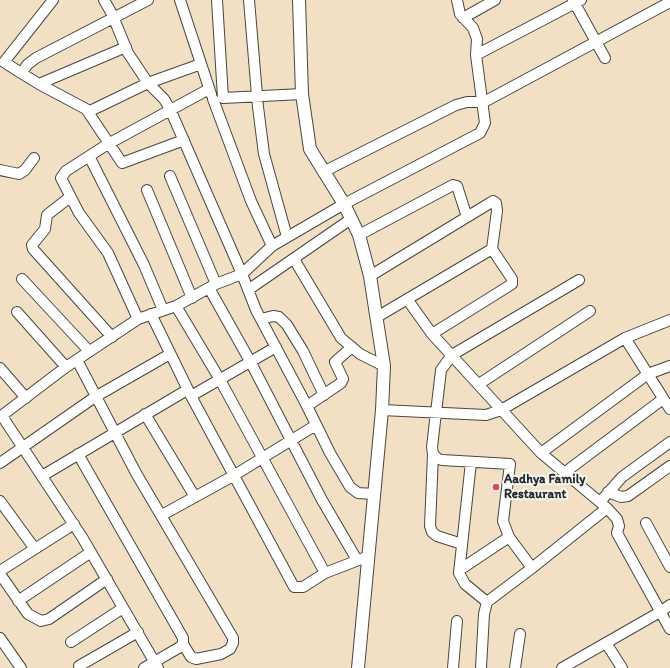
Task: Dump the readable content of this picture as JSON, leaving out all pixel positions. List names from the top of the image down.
{
  "places": ["Aadhya Family Restaurant"]
}
